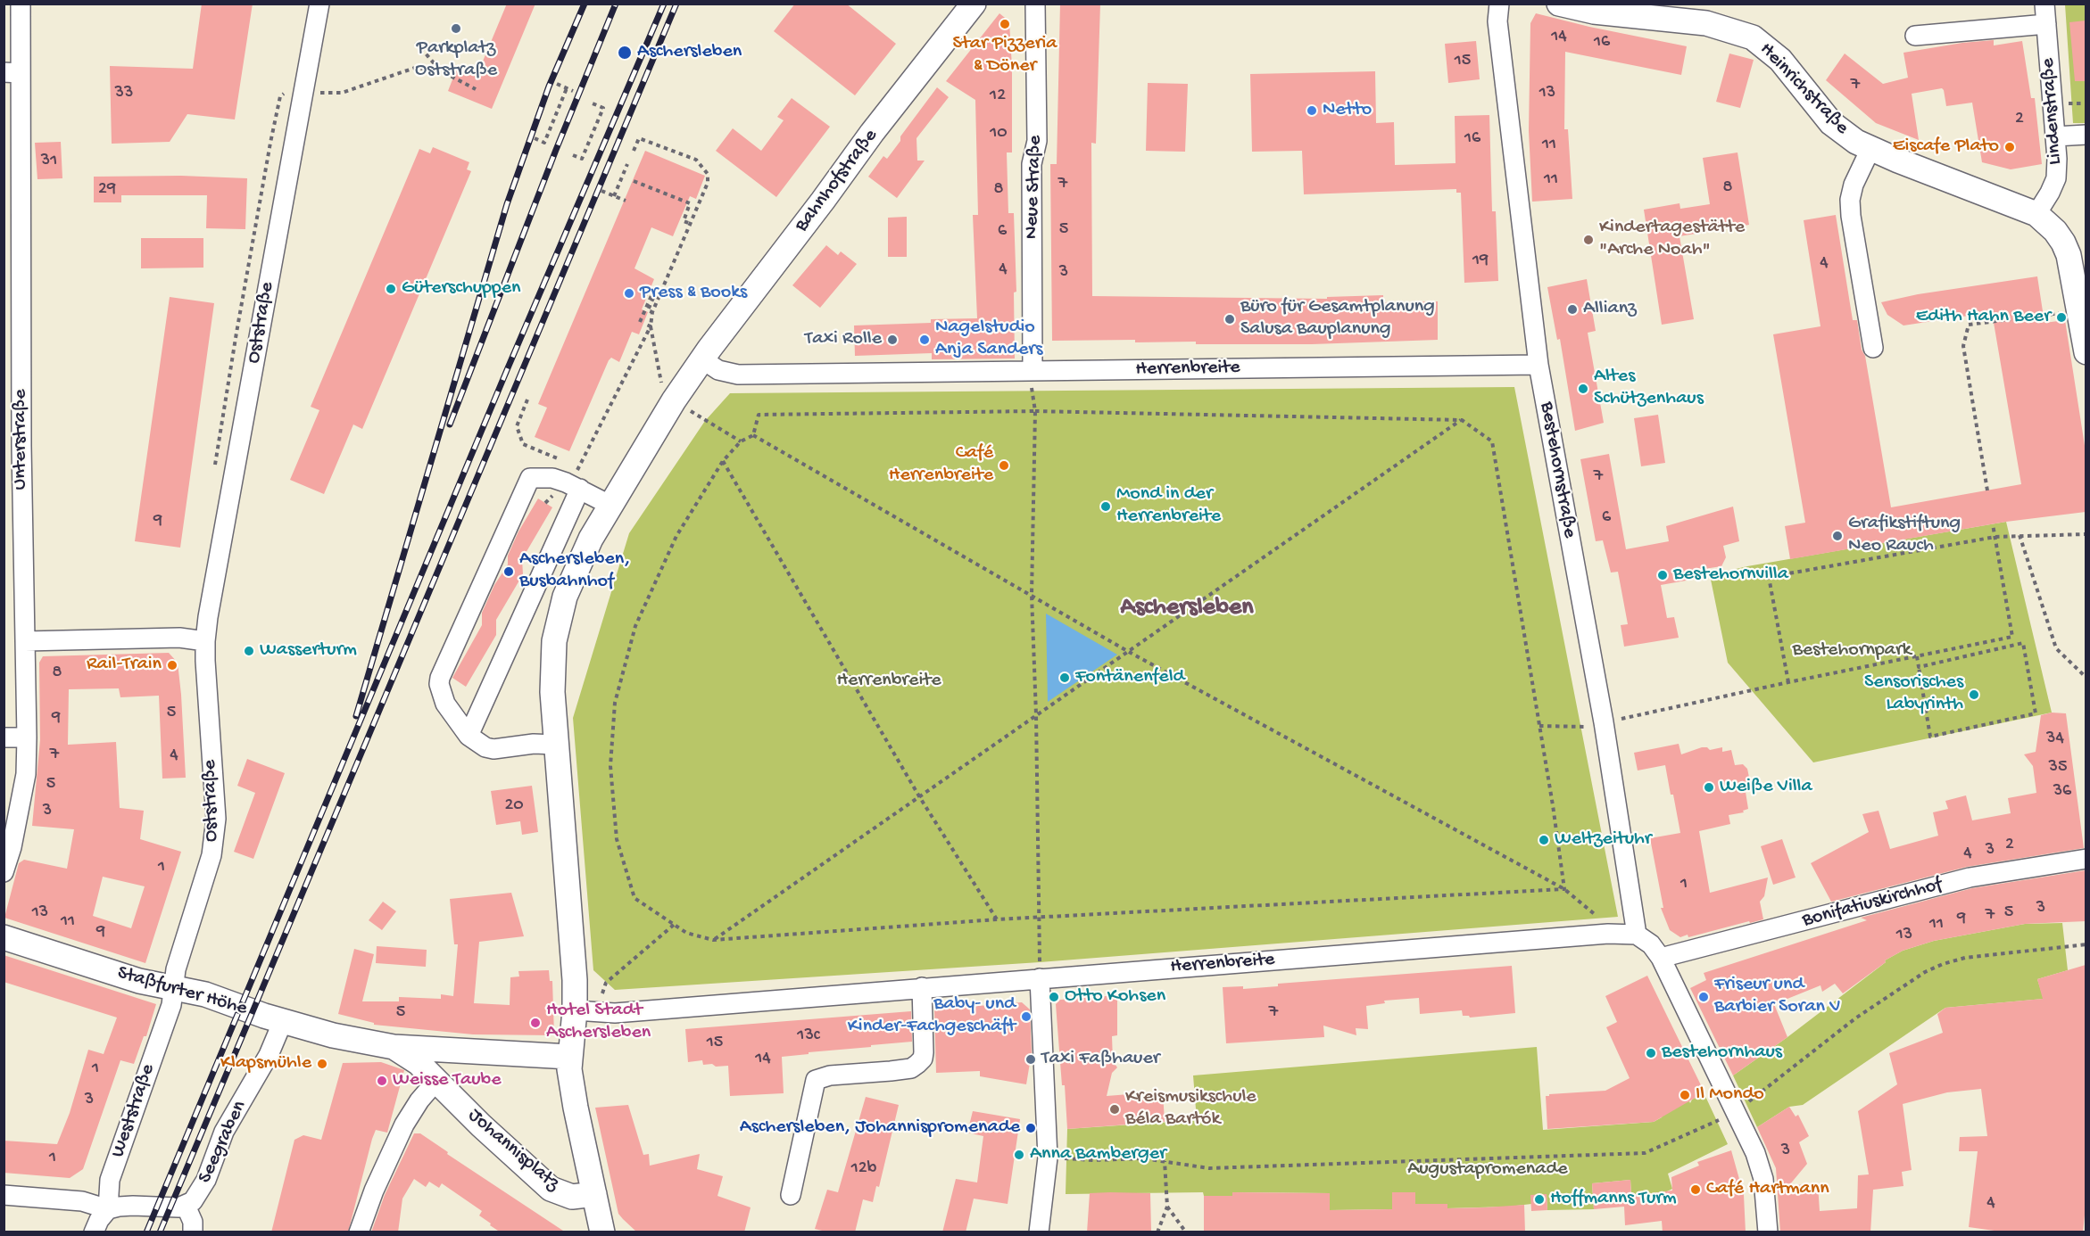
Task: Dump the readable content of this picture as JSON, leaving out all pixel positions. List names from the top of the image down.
{
  "streets": {
    "main road": [
      "Heinrichstraße",
      "Bahnhofstraße",
      "Staßfurter Höhe",
      "Johannisplatz"
    ],
    "street": [
      "Lindenstraße",
      "Neue Straße",
      "Oststraße",
      "Herrenbreite",
      "Unterstraße",
      "Bestehornstraße",
      "Bonifatiuskirchhof",
      "Weststraße",
      "Seegraben"
    ]
  },
  "crossings": [
    ["Heinrichstraße", "Lindenstraße"],
    ["Bahnhofstraße", "Herrenbreite"],
    ["Neue Straße", "Herrenbreite"],
    ["Oststraße", "Staßfurter Höhe"],
    ["Oststraße", "Weststraße"],
    ["Herrenbreite", "Bestehornstraße"],
    ["Herrenbreite", "Johannisplatz"],
    ["Staßfurter Höhe", "Weststraße"],
    ["Staßfurter Höhe", "Seegraben"],
    ["Staßfurter Höhe", "Johannisplatz"]
  ],
  "districts": ["Aschersleben"],
  "parks": ["Bestehornpark", "Herrenbreite", "Augustapromenade"],
  "places": [
    "Star Pizzeria & Döner",
    "Parkplatz Oststraße",
    "Aschersleben",
    "Netto",
    "Eiscafe Plato",
    "Kindertagestätte \"Arche Noah\"",
    "Güterschuppen",
    "Press & Books",
    "Allianz",
    "Edith Hahn Beer",
    "Büro für Gesamtplanung Salusa Bauplanung",
    "Taxi Rolle",
    "Nagelstudio Anja Sanders",
    "Altes Schützenhaus",
    "Café Herrenbreite",
    "Mond in der Herrenbreite",
    "Grafikstiftung Neo Rauch",
    "Aschersleben, Busbahnhof",
    "Bestehornvilla",
    "Wasserturm",
    "Rail-Train",
    "Fontänenfeld",
    "Sensorisches Labyrinth",
    "Weiße Villa",
    "Weltzeituhr",
    "Otto Kohsen",
    "Friseur und Barbier Soran V",
    "Baby- und Kinder-Fachgeschäft",
    "Hotel Stadt Aschersleben",
    "Bestehornhaus",
    "Taxi Faßhauer",
    "Klapsmühle",
    "Weisse Taube",
    "Il Mondo",
    "Kreismusikschule Béla Bartók",
    "Aschersleben, Johannispromenade",
    "Anna Bamberger",
    "Café Hartmann",
    "Hoffmanns Turm"
  ],
  "house_numbers": [
    "14",
    "16",
    "15",
    "7",
    "33",
    "13",
    "12",
    "2",
    "10",
    "16",
    "11",
    "31",
    "11",
    "7",
    "8",
    "29",
    "8",
    "5",
    "6",
    "19",
    "4",
    "4",
    "3",
    "7",
    "6",
    "9",
    "8",
    "5",
    "9",
    "34",
    "7",
    "4",
    "35",
    "5",
    "36",
    "20",
    "3",
    "2",
    "3",
    "4",
    "1",
    "1",
    "3",
    "13",
    "5",
    "7",
    "9",
    "11",
    "11",
    "9",
    "13",
    "5",
    "7",
    "13c",
    "15",
    "14",
    "1",
    "3",
    "3",
    "1",
    "12b",
    "4"
  ]
}
